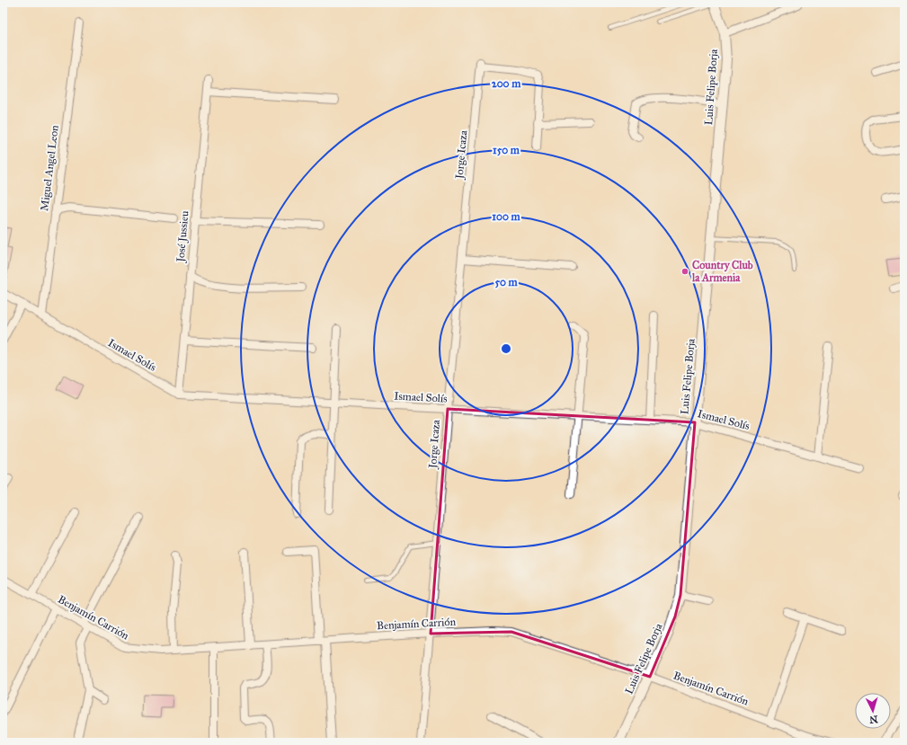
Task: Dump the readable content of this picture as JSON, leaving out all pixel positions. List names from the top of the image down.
{
  "streets": {
    "street": [
      "Luis Felipe Borja",
      "Jorge Icaza",
      "Miguel Angel Leon",
      "José Jussieu",
      "Ismael Solís",
      "Benjamín Carrión"
    ]
  },
  "crossings": [
    ["Luis Felipe Borja", "Ismael Solís"],
    ["Luis Felipe Borja", "Benjamín Carrión"],
    ["Jorge Icaza", "Ismael Solís"],
    ["Jorge Icaza", "Benjamín Carrión"],
    ["Miguel Angel Leon", "Ismael Solís"],
    ["José Jussieu", "Ismael Solís"]
  ],
  "places": ["Country Club la Armenia"],
  "north": "bottom",
  "rings": [
    "200 m",
    "150 m",
    "100 m",
    "50 m"
  ]
}
